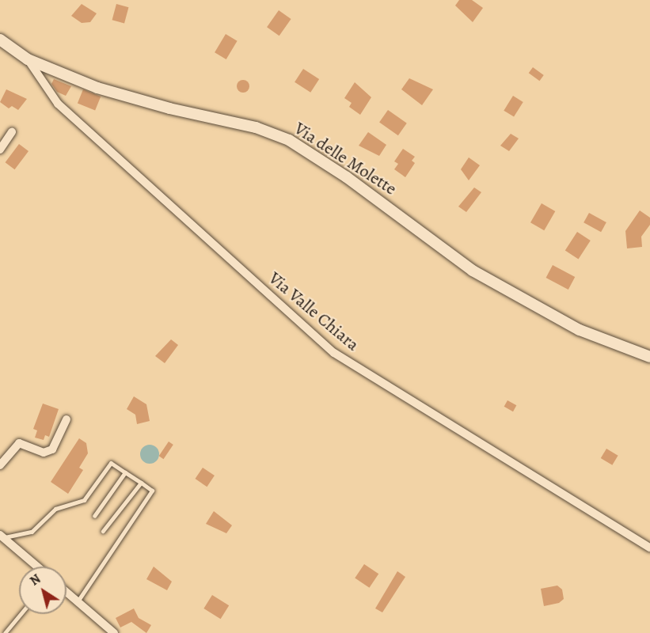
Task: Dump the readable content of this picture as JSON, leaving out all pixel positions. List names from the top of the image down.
{
  "streets": {
    "street": ["Via delle Molette", "Via Valle Chiara"]
  },
  "crossings": [
    ["Via delle Molette", "Via Valle Chiara"]
  ],
  "north": "top left"
}
